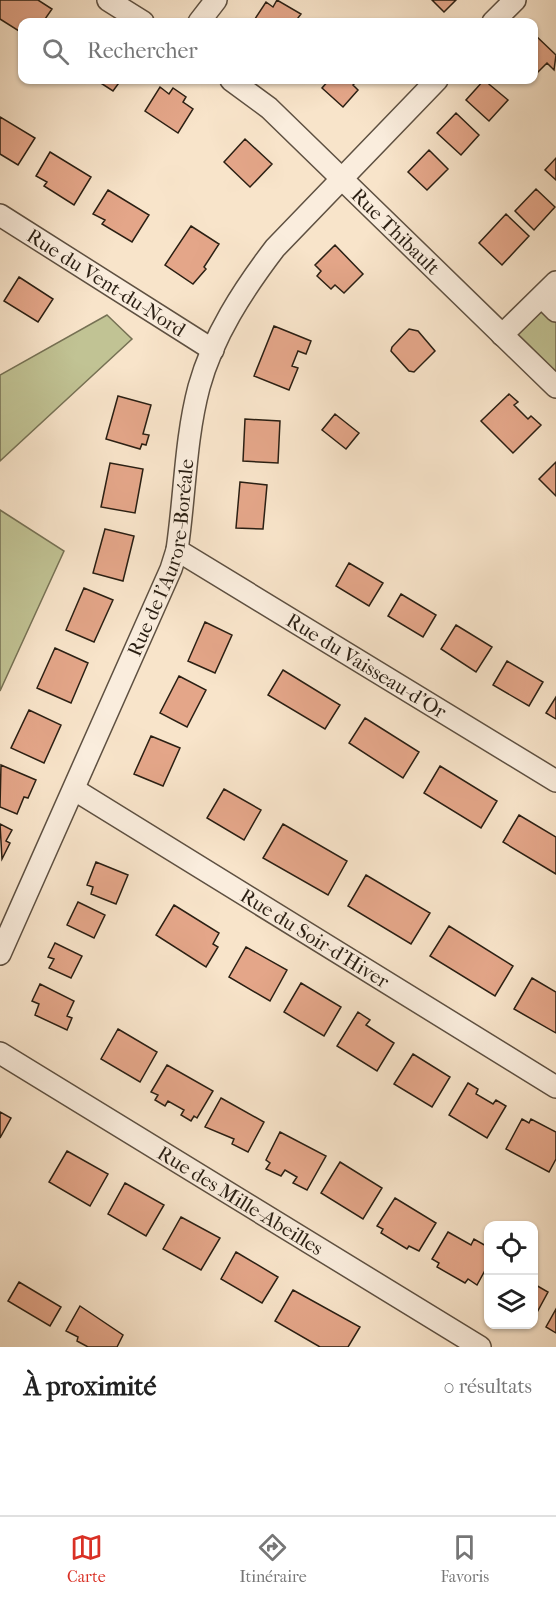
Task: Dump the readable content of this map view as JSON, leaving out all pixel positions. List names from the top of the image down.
{
  "streets": {
    "street": [
      "Rue Thibault",
      "Rue du Vent-du-Nord",
      "Rue de l'Aurore-Boréale",
      "Rue du Vaisseau-d'Or",
      "Rue du Soir-d'Hiver",
      "Rue des Mille-Abeilles"
    ]
  },
  "crossings": [
    ["Rue Thibault", "Rue de l'Aurore-Boréale"],
    ["Rue du Vent-du-Nord", "Rue de l'Aurore-Boréale"],
    ["Rue de l'Aurore-Boréale", "Rue du Vaisseau-d'Or"],
    ["Rue de l'Aurore-Boréale", "Rue du Soir-d'Hiver"]
  ],
  "page": {
    "search": "Rechercher",
    "heading": ["À proximité", "0 résultats"],
    "nav": ["Carte", "Itinéraire", "Favoris"]
  }
}
